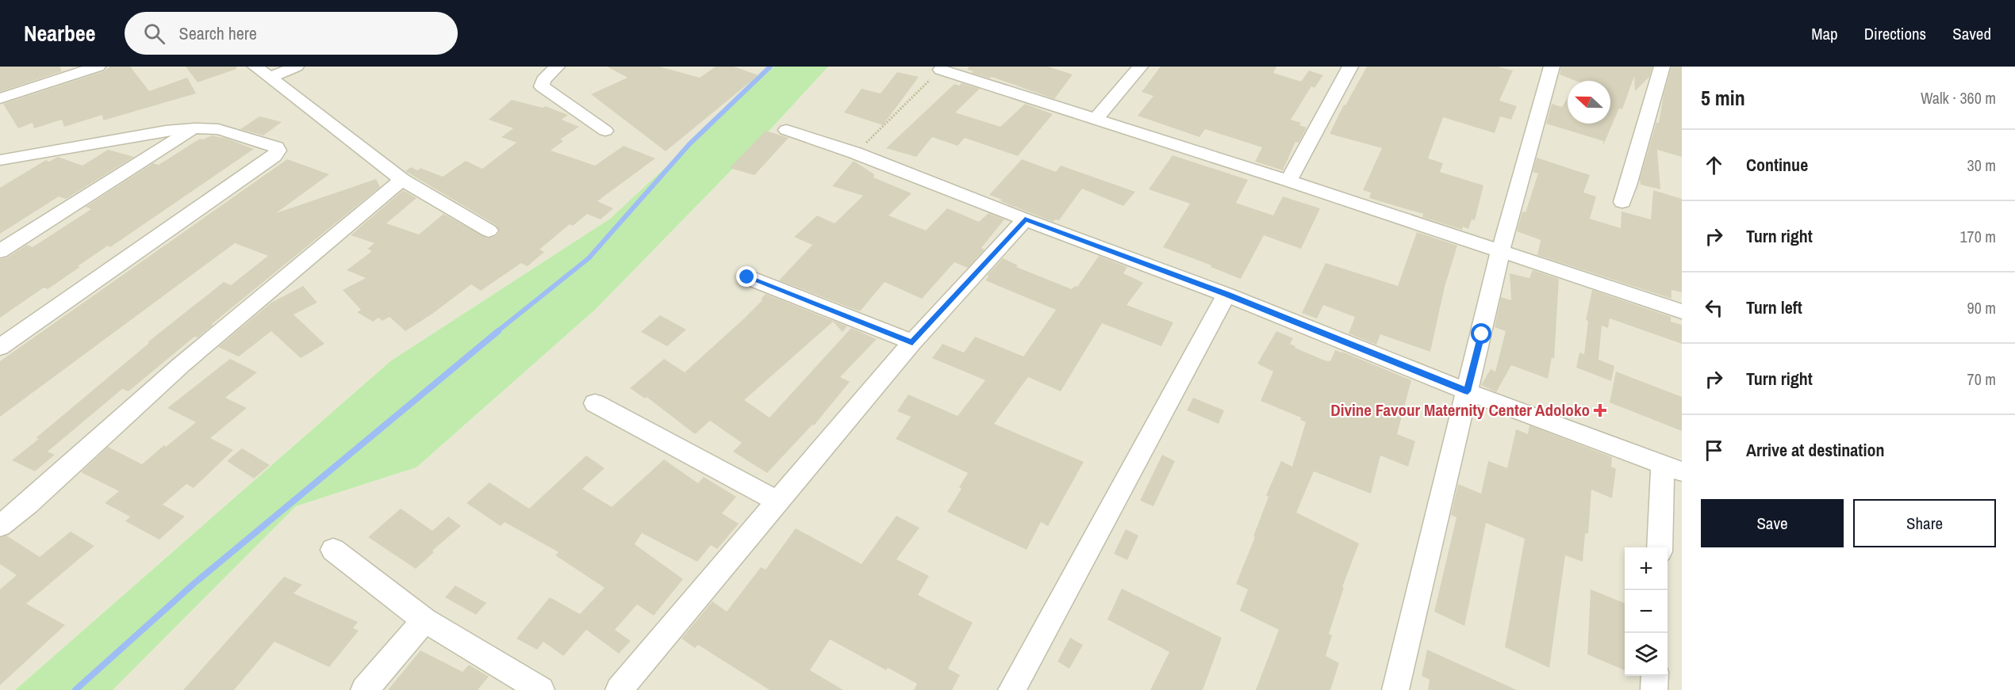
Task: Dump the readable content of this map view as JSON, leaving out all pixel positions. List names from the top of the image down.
{
  "places": {
    "health": ["Divine Favour Maternity Center Adoloko"]
  },
  "north": "left",
  "page": {
    "header": "Nearbee",
    "search": "Search here",
    "nav": ["Map", "Directions", "Saved"],
    "heading": ["5 min", "Walk · 360 m"],
    "list": [
      ["Continue", "30 m"],
      ["Turn right", "170 m"],
      ["Turn left", "90 m"],
      ["Turn right", "70 m"],
      "Arrive at destination"
    ],
    "buttons": ["Save", "Share"],
    "map_buttons": ["+", "−"]
  }
}
